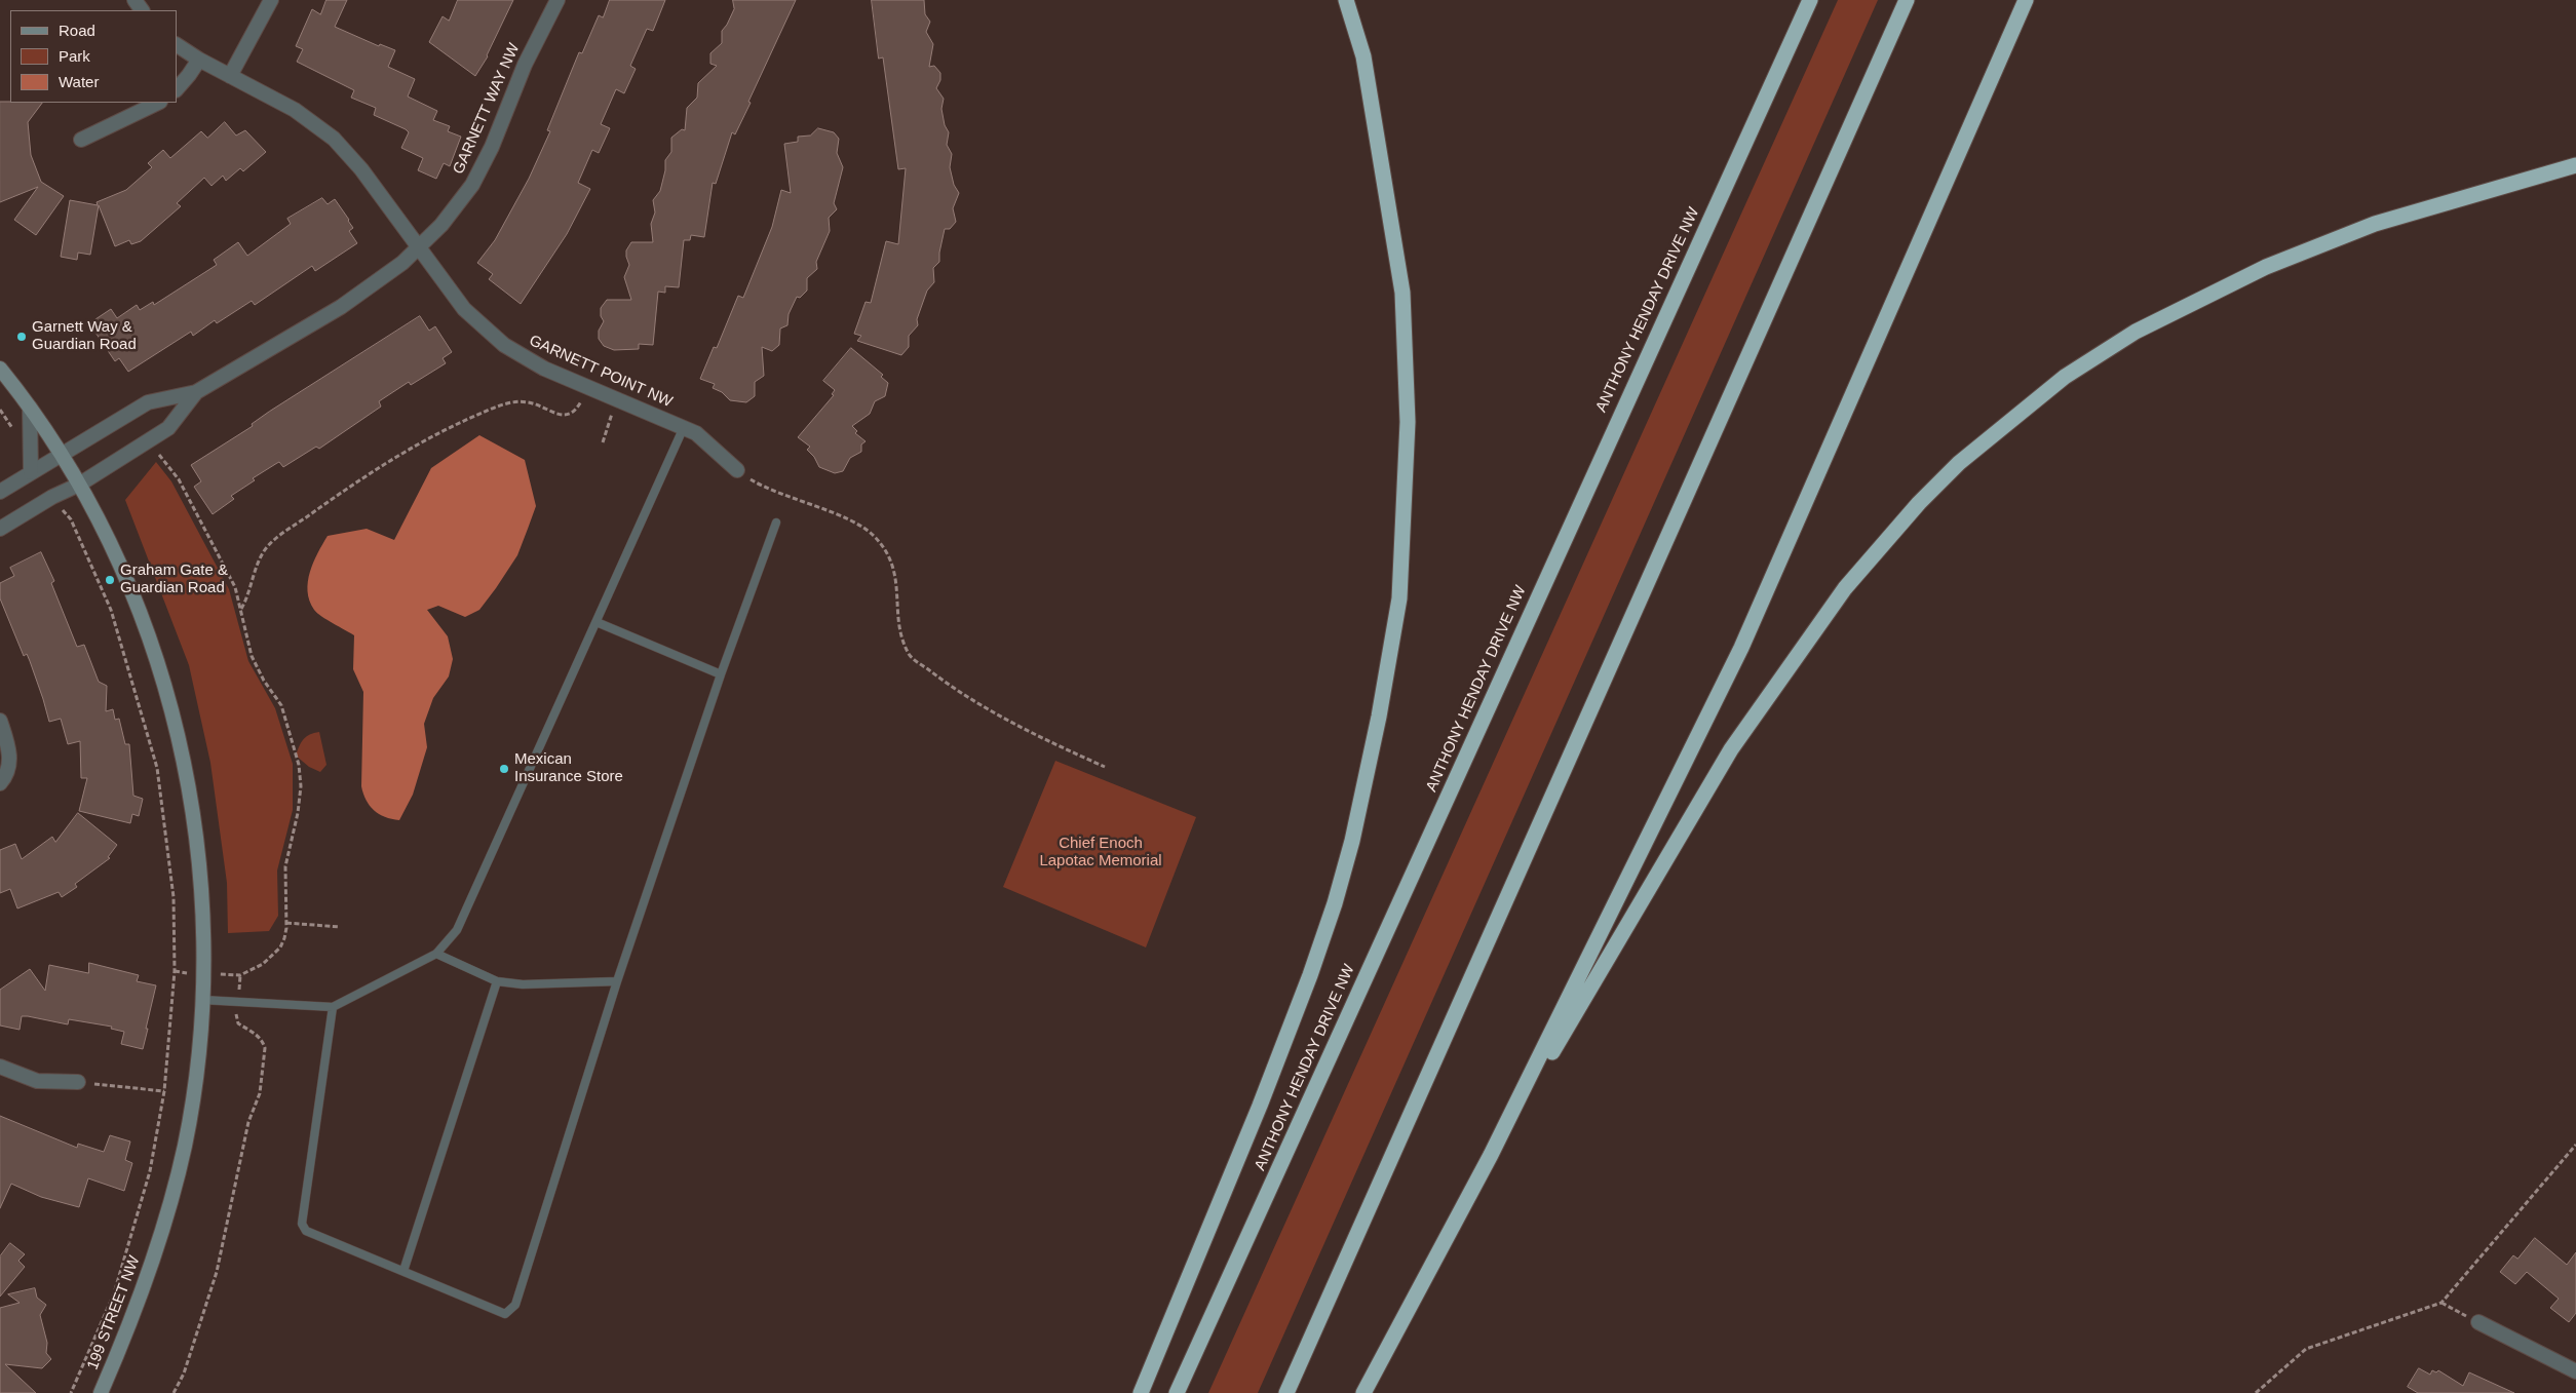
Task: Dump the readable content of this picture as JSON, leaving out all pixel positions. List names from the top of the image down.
{
  "streets": {
    "highway": ["ANTHONY HENDAY DRIVE NW"],
    "main road": ["199 STREET NW"],
    "street": ["GARNETT WAY NW", "GARNETT POINT NW"]
  },
  "crossings": [
    ["GARNETT WAY NW", "GARNETT POINT NW"],
    ["GARNETT WAY NW", "199 STREET NW"]
  ],
  "parks": ["Chief Enoch Lapotac Memorial"],
  "places": ["Garnett Way & Guardian Road", "Graham Gate & Guardian Road", "Mexican Insurance Store"],
  "legend": ["Road", "Park", "Water"]
}
